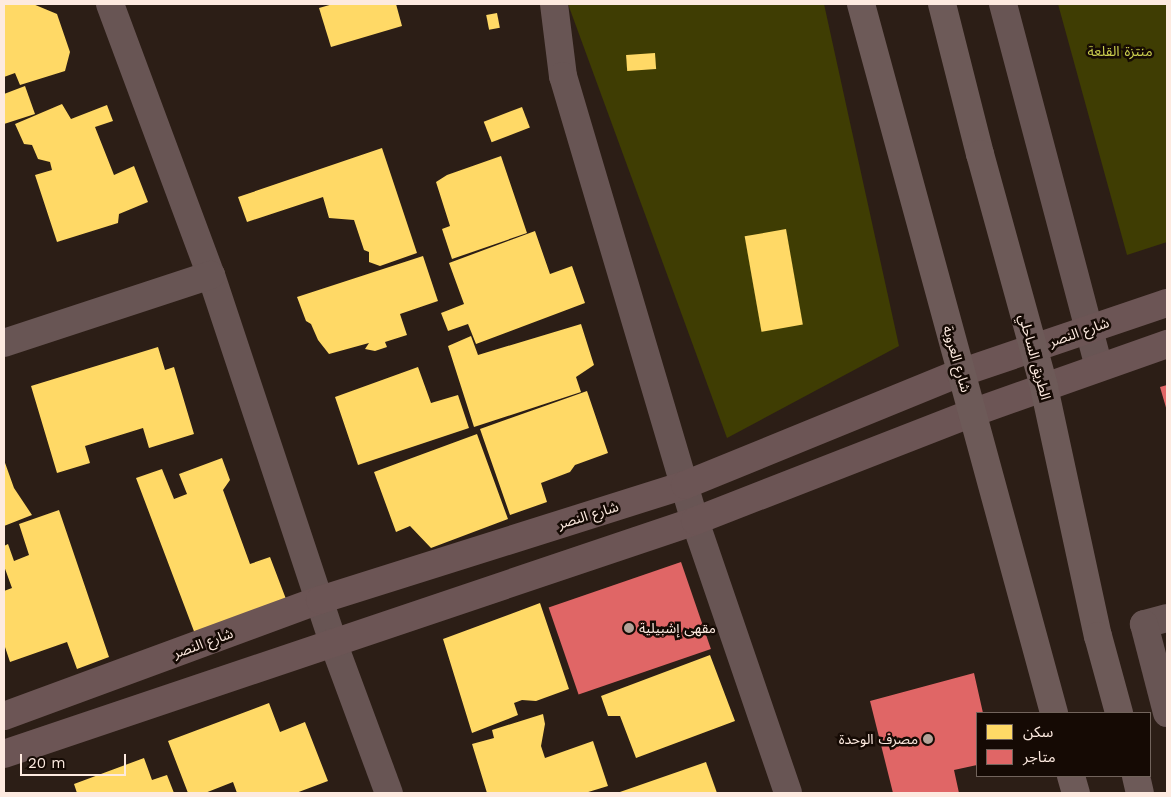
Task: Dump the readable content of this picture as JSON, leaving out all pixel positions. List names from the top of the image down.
{
  "streets": {
    "highway": ["الطريق الساحلي", "شارع العروبة"],
    "street": ["شارع النصر"]
  },
  "crossings": [
    ["شارع النصر", "الطريق الساحلي"],
    ["شارع النصر", "شارع العروبة"]
  ],
  "parks": ["منتزة القلعة"],
  "places": ["مقهى إشبيلية", "مصرف الوحدة"],
  "legend": ["سكن", "متاجر"],
  "scale_bar": "20 m"
}
